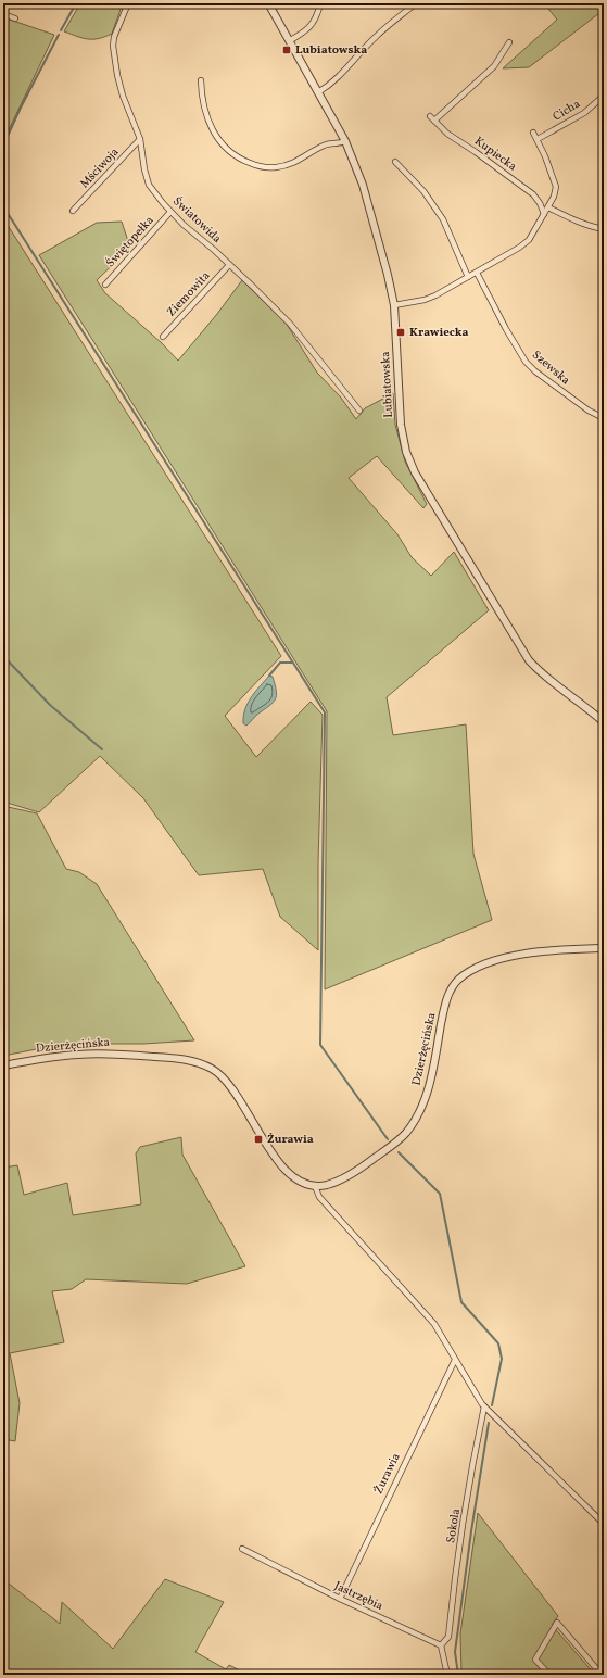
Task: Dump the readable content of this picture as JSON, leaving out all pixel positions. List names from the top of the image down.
{
  "streets": {
    "street": [
      "Cicha",
      "Kupiecka",
      "Mściwoja",
      "Światowida",
      "Świętopełka",
      "Ziemowita",
      "Szewska",
      "Lubiatowska",
      "Dzierżęcińska",
      "Żurawia",
      "Sokola",
      "Jastrzębia"
    ]
  },
  "crossings": [
    ["Mściwoja", "Światowida"],
    ["Światowida", "Świętopełka"],
    ["Światowida", "Ziemowita"],
    ["Żurawia", "Jastrzębia"],
    ["Sokola", "Jastrzębia"]
  ],
  "places": {
    "transit": ["Lubiatowska", "Krawiecka", "Żurawia"]
  }
}
